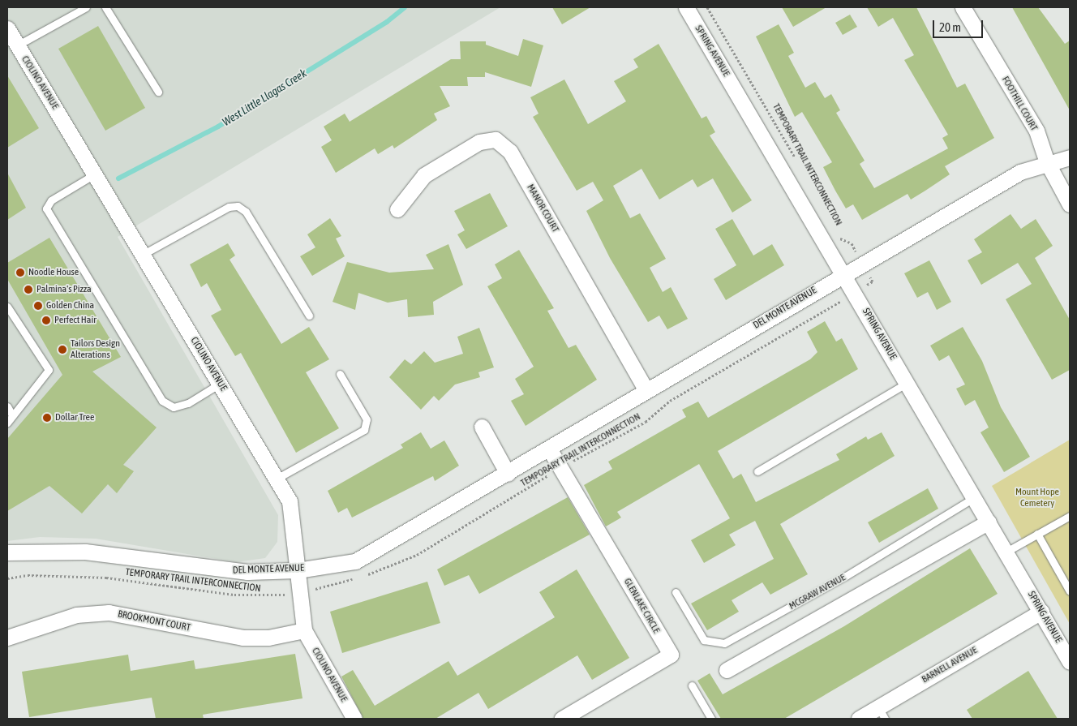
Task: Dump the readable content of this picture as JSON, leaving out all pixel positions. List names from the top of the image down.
{
  "streets": {
    "street": [
      "SPRING AVENUE",
      "CIOLINO AVENUE",
      "FOOTHILL COURT",
      "MANOR COURT",
      "DEL MONTE AVENUE",
      "GLENLAKE CIRCLE",
      "BROOKMONT COURT",
      "BARNELL AVENUE"
    ],
    "lane": ["MCGRAW AVENUE"],
    "path": ["TEMPORARY TRAIL INTERCONNECTION"]
  },
  "crossings": [
    ["SPRING AVENUE", "TEMPORARY TRAIL INTERCONNECTION"],
    ["SPRING AVENUE", "DEL MONTE AVENUE"],
    ["SPRING AVENUE", "MCGRAW AVENUE"],
    ["SPRING AVENUE", "BARNELL AVENUE"],
    ["CIOLINO AVENUE", "TEMPORARY TRAIL INTERCONNECTION"],
    ["CIOLINO AVENUE", "DEL MONTE AVENUE"],
    ["CIOLINO AVENUE", "BROOKMONT COURT"],
    ["FOOTHILL COURT", "DEL MONTE AVENUE"],
    ["TEMPORARY TRAIL INTERCONNECTION", "DEL MONTE AVENUE"],
    ["TEMPORARY TRAIL INTERCONNECTION", "GLENLAKE CIRCLE"],
    ["MANOR COURT", "DEL MONTE AVENUE"],
    ["DEL MONTE AVENUE", "GLENLAKE CIRCLE"]
  ],
  "water": ["West Little Llagas Creek"],
  "parks": ["Mount Hope Cemetery"],
  "places": [
    "Noodle House",
    "Palmina's Pizza",
    "Golden China",
    "Perfect Hair",
    "Tailors Design Alterations",
    "Dollar Tree"
  ],
  "scale_bar": "20 m"
}
